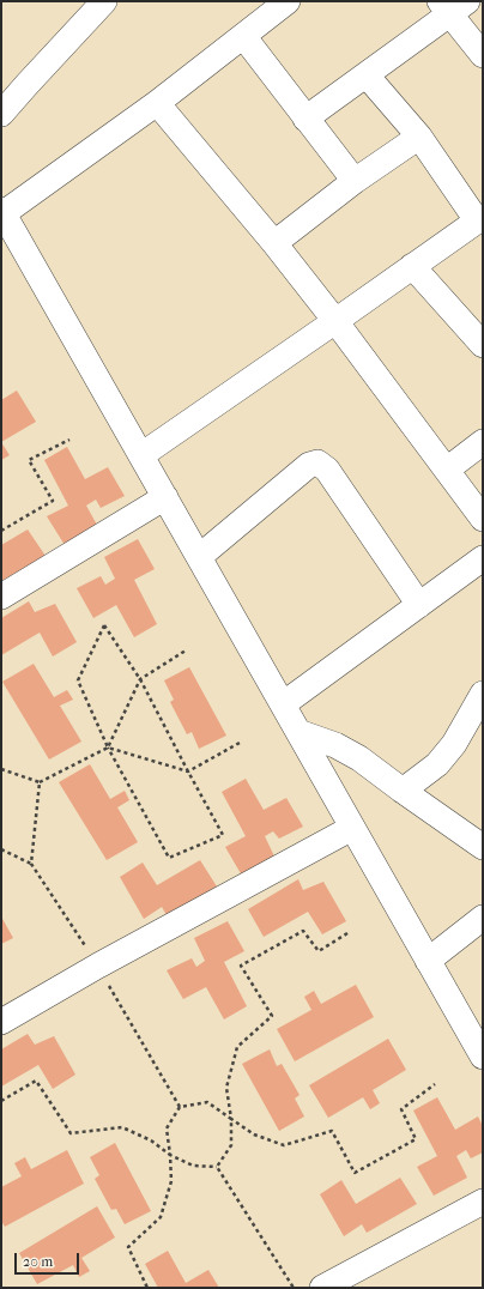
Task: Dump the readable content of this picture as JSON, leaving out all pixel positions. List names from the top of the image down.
{
  "scale_bar": "20 m"
}
